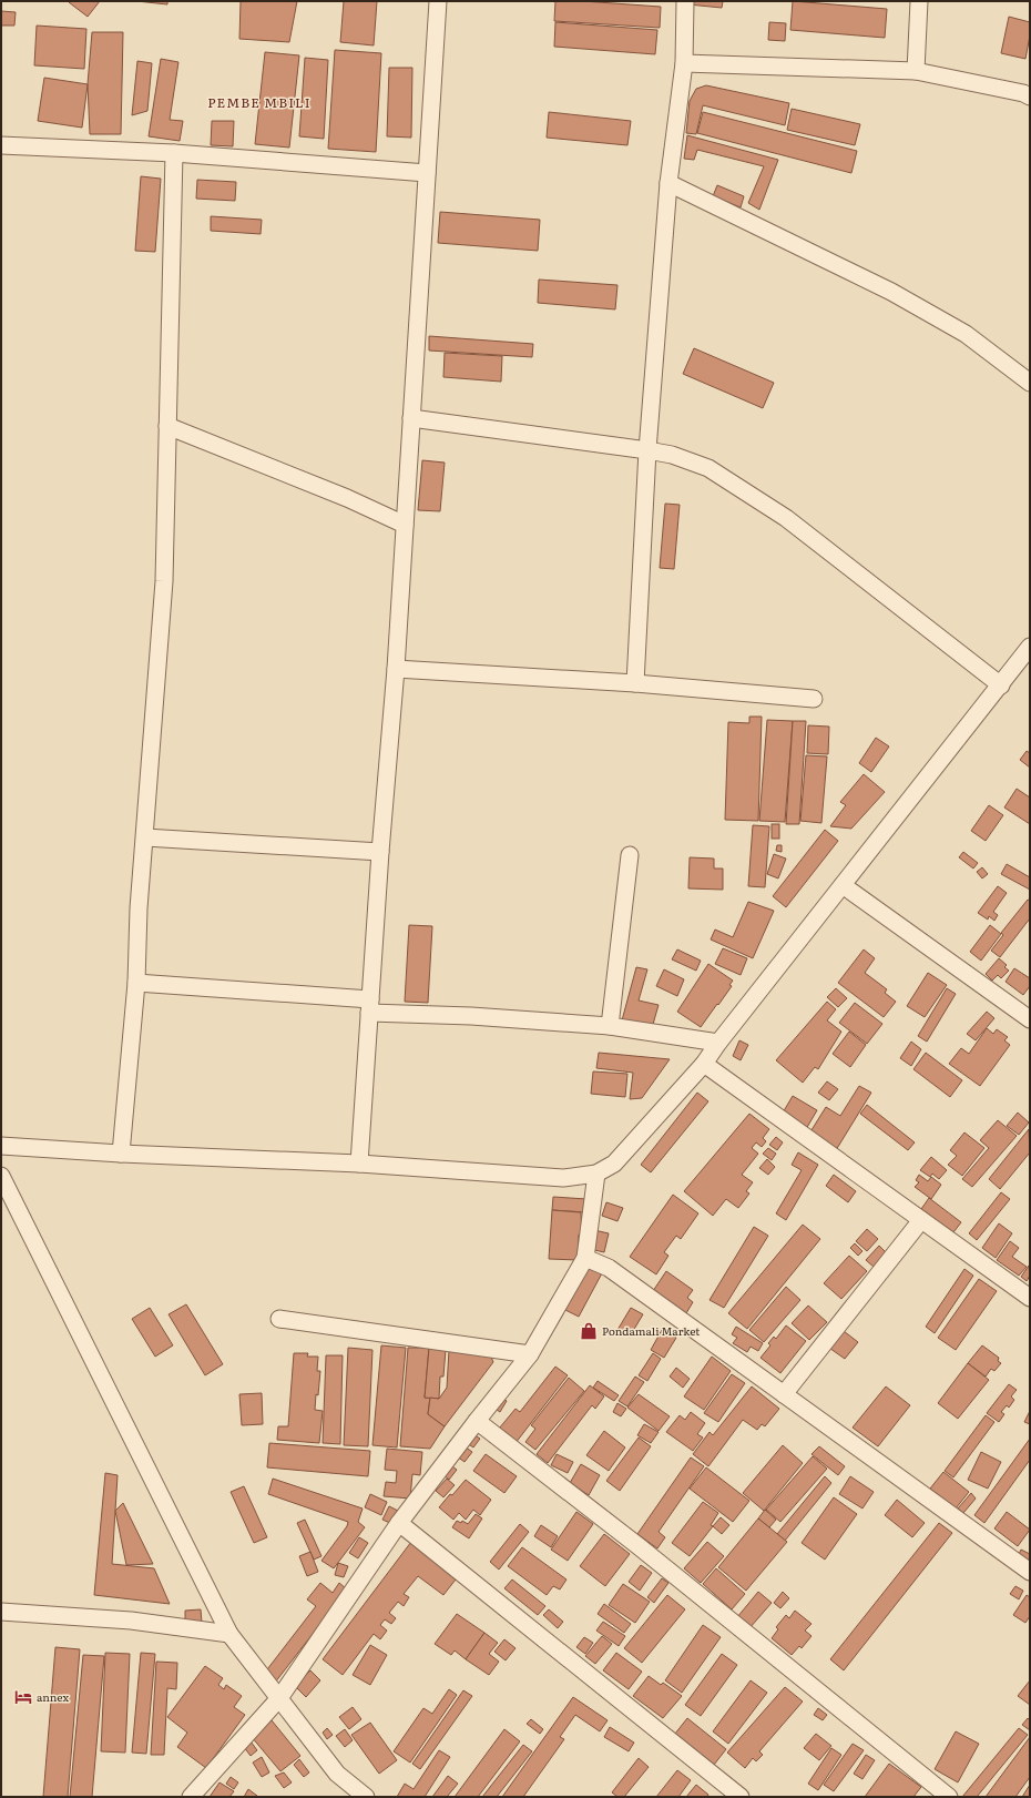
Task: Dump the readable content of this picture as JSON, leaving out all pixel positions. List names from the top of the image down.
{
  "districts": ["PEMBE MBILI"],
  "places": {
    "shop": ["Pondamali Market"],
    "hotel": ["annex"]
  }
}
